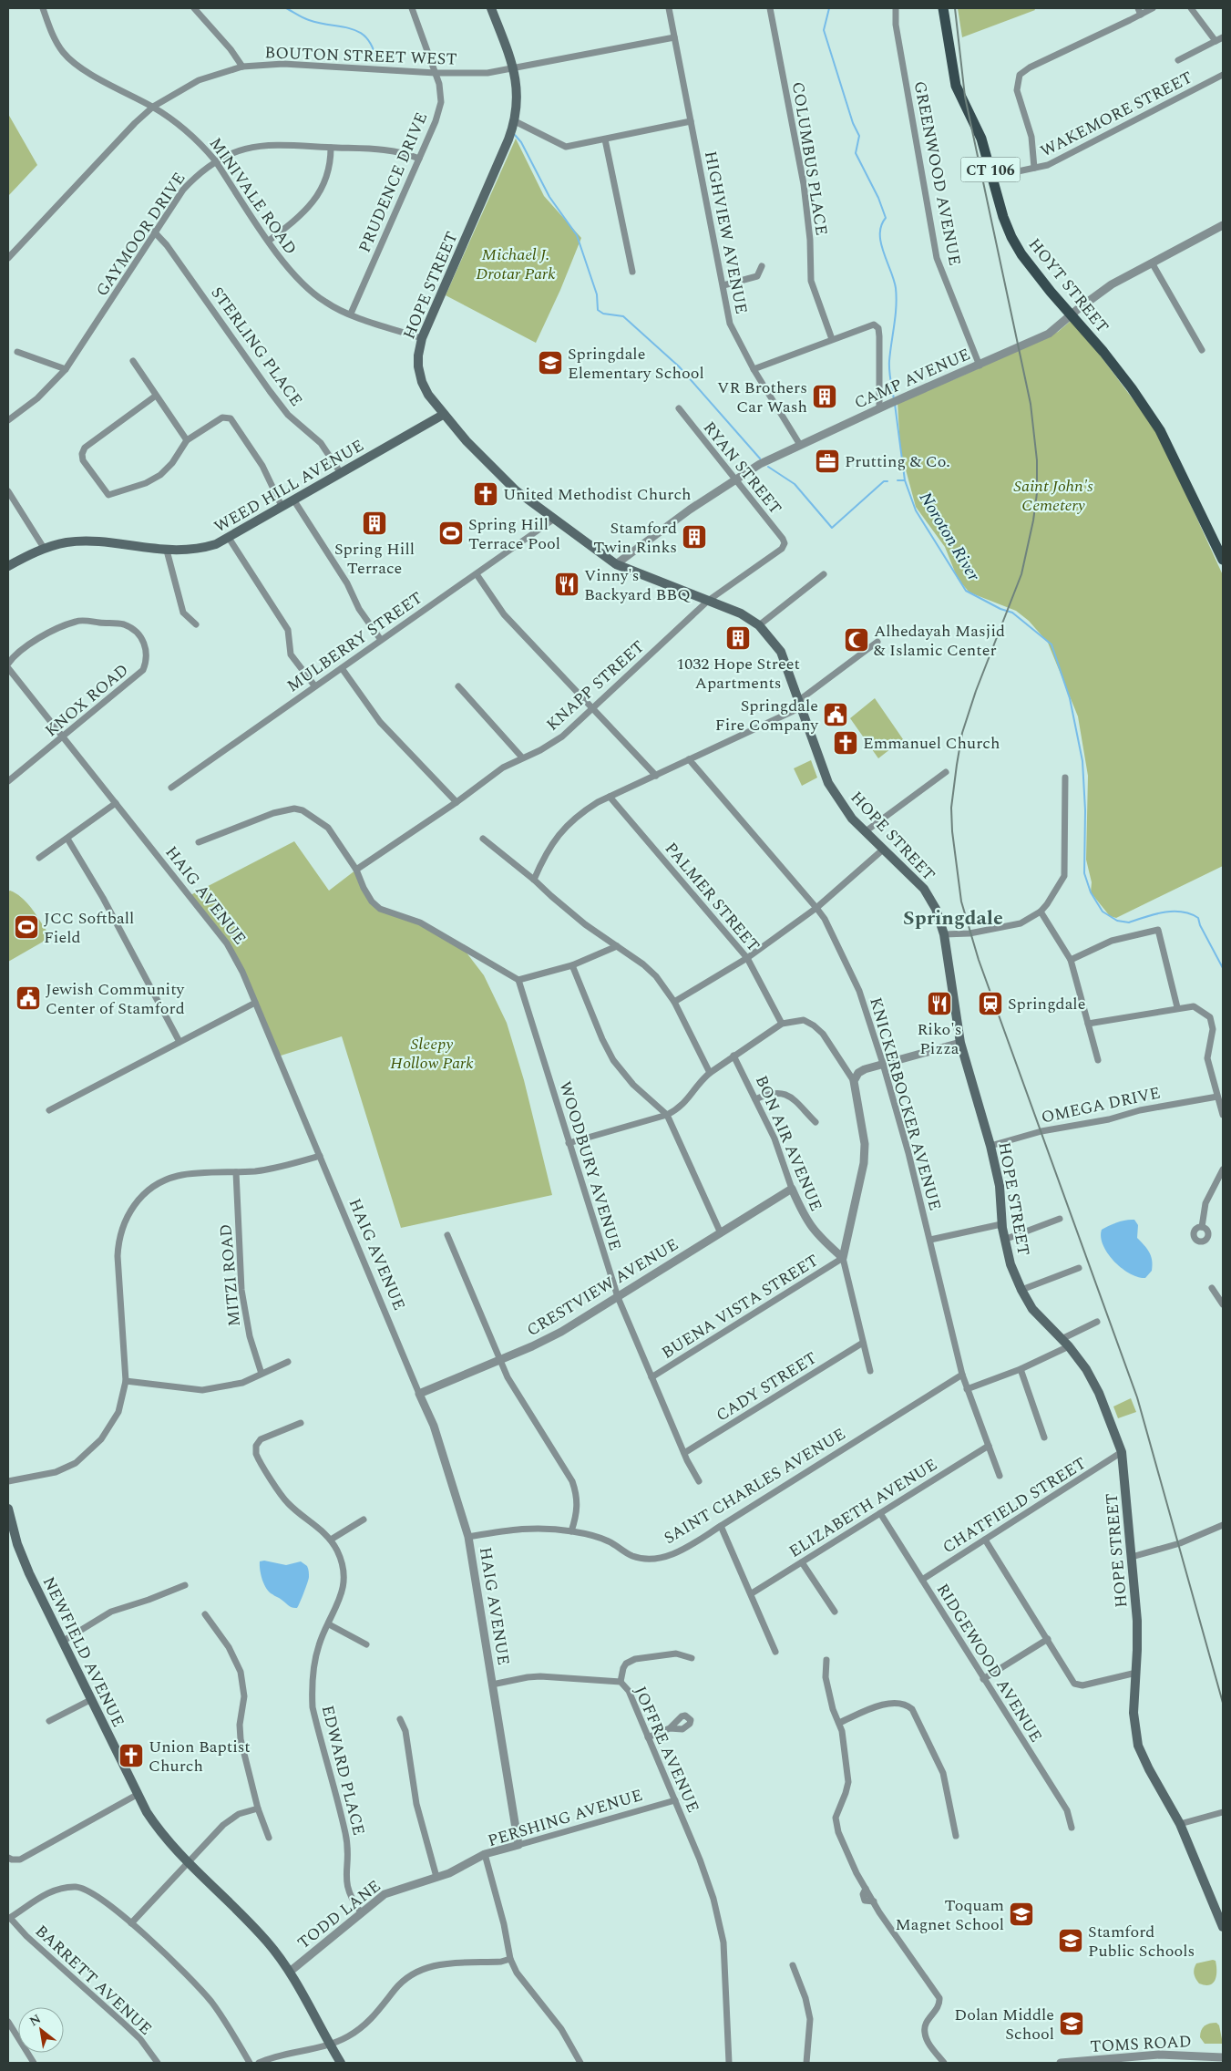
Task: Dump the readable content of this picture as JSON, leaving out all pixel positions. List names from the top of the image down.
{
  "streets": {
    "main road": [
      "CT 106",
      "HOPE STREET",
      "HOYT STREET",
      "WEED HILL AVENUE",
      "NEWFIELD AVENUE"
    ],
    "street": [
      "BOUTON STREET WEST",
      "WAKEMORE STREET",
      "COLUMBUS PLACE",
      "GREENWOOD AVENUE",
      "PRUDENCE DRIVE",
      "MINIVALE ROAD",
      "HIGHVIEW AVENUE",
      "GAYMOOR DRIVE",
      "STERLING PLACE",
      "CAMP AVENUE",
      "RYAN STREET",
      "MULBERRY STREET",
      "KNAPP STREET",
      "KNOX ROAD",
      "HAIG AVENUE",
      "PALMER STREET",
      "KNICKERBOCKER AVENUE",
      "OMEGA DRIVE",
      "BON AIR AVENUE",
      "WOODBURY AVENUE",
      "MITZI ROAD",
      "CRESTVIEW AVENUE",
      "BUENA VISTA STREET",
      "CADY STREET",
      "SAINT CHARLES AVENUE",
      "CHATFIELD STREET",
      "ELIZABETH AVENUE",
      "RIDGEWOOD AVENUE",
      "JOFFRE AVENUE",
      "EDWARD PLACE",
      "PERSHING AVENUE",
      "TODD LANE",
      "BARRETT AVENUE",
      "TOMS ROAD"
    ]
  },
  "crossings": [
    ["BOUTON STREET WEST", "PRUDENCE DRIVE"],
    ["BOUTON STREET WEST", "MINIVALE ROAD"],
    ["BOUTON STREET WEST", "HIGHVIEW AVENUE"],
    ["BOUTON STREET WEST", "HOPE STREET"],
    ["WAKEMORE STREET", "HOYT STREET"],
    ["GREENWOOD AVENUE", "CAMP AVENUE"],
    ["PRUDENCE DRIVE", "MINIVALE ROAD"],
    ["PRUDENCE DRIVE", "GAYMOOR DRIVE"],
    ["MINIVALE ROAD", "GAYMOOR DRIVE"],
    ["MINIVALE ROAD", "HOPE STREET"],
    ["HIGHVIEW AVENUE", "CAMP AVENUE"],
    ["GAYMOOR DRIVE", "STERLING PLACE"],
    ["HOPE STREET", "CAMP AVENUE"],
    ["HOPE STREET", "WEED HILL AVENUE"],
    ["HOPE STREET", "MULBERRY STREET"],
    ["HOPE STREET", "KNAPP STREET"],
    ["HOPE STREET", "OMEGA DRIVE"],
    ["HOPE STREET", "CHATFIELD STREET"],
    ["HOYT STREET", "CAMP AVENUE"],
    ["STERLING PLACE", "WEED HILL AVENUE"],
    ["CAMP AVENUE", "RYAN STREET"],
    ["RYAN STREET", "KNAPP STREET"],
    ["KNOX ROAD", "HAIG AVENUE"],
    ["HAIG AVENUE", "CRESTVIEW AVENUE"],
    ["HAIG AVENUE", "SAINT CHARLES AVENUE"],
    ["HAIG AVENUE", "JOFFRE AVENUE"],
    ["HAIG AVENUE", "PERSHING AVENUE"],
    ["KNICKERBOCKER AVENUE", "SAINT CHARLES AVENUE"],
    ["KNICKERBOCKER AVENUE", "ELIZABETH AVENUE"],
    ["BON AIR AVENUE", "CRESTVIEW AVENUE"],
    ["BON AIR AVENUE", "BUENA VISTA STREET"],
    ["WOODBURY AVENUE", "CRESTVIEW AVENUE"],
    ["WOODBURY AVENUE", "BUENA VISTA STREET"],
    ["WOODBURY AVENUE", "CADY STREET"],
    ["CHATFIELD STREET", "RIDGEWOOD AVENUE"],
    ["ELIZABETH AVENUE", "RIDGEWOOD AVENUE"],
    ["NEWFIELD AVENUE", "TODD LANE"],
    ["JOFFRE AVENUE", "PERSHING AVENUE"],
    ["EDWARD PLACE", "TODD LANE"],
    ["PERSHING AVENUE", "TODD LANE"]
  ],
  "districts": ["Springdale"],
  "water": ["Noroton River"],
  "parks": ["Michael J. Drotar Park", "Saint John's Cemetery", "Sleepy Hollow Park"],
  "places": {
    "school or university": [
      "Springdale Elementary School",
      "Toquam Magnet School",
      "Stamford Public Schools",
      "Dolan Middle School"
    ],
    "building": [
      "VR Brothers Car Wash",
      "Spring Hill Terrace",
      "Stamford Twin Rinks",
      "1032 Hope Street Apartments"
    ],
    "office": ["Prutting & Co."],
    "church": ["United Methodist Church", "Emmanuel Church", "Union Baptist Church"],
    "sports": ["Spring Hill Terrace Pool", "JCC Softball Field"],
    "restaurant": ["Vinny's Backyard BBQ", "Riko's Pizza"],
    "mosque": ["Alhedayah Masjid & Islamic Center"],
    "public building": ["Springdale Fire Company", "Jewish Community Center of Stamford"],
    "station": ["Springdale"]
  },
  "north": "top left"
}
